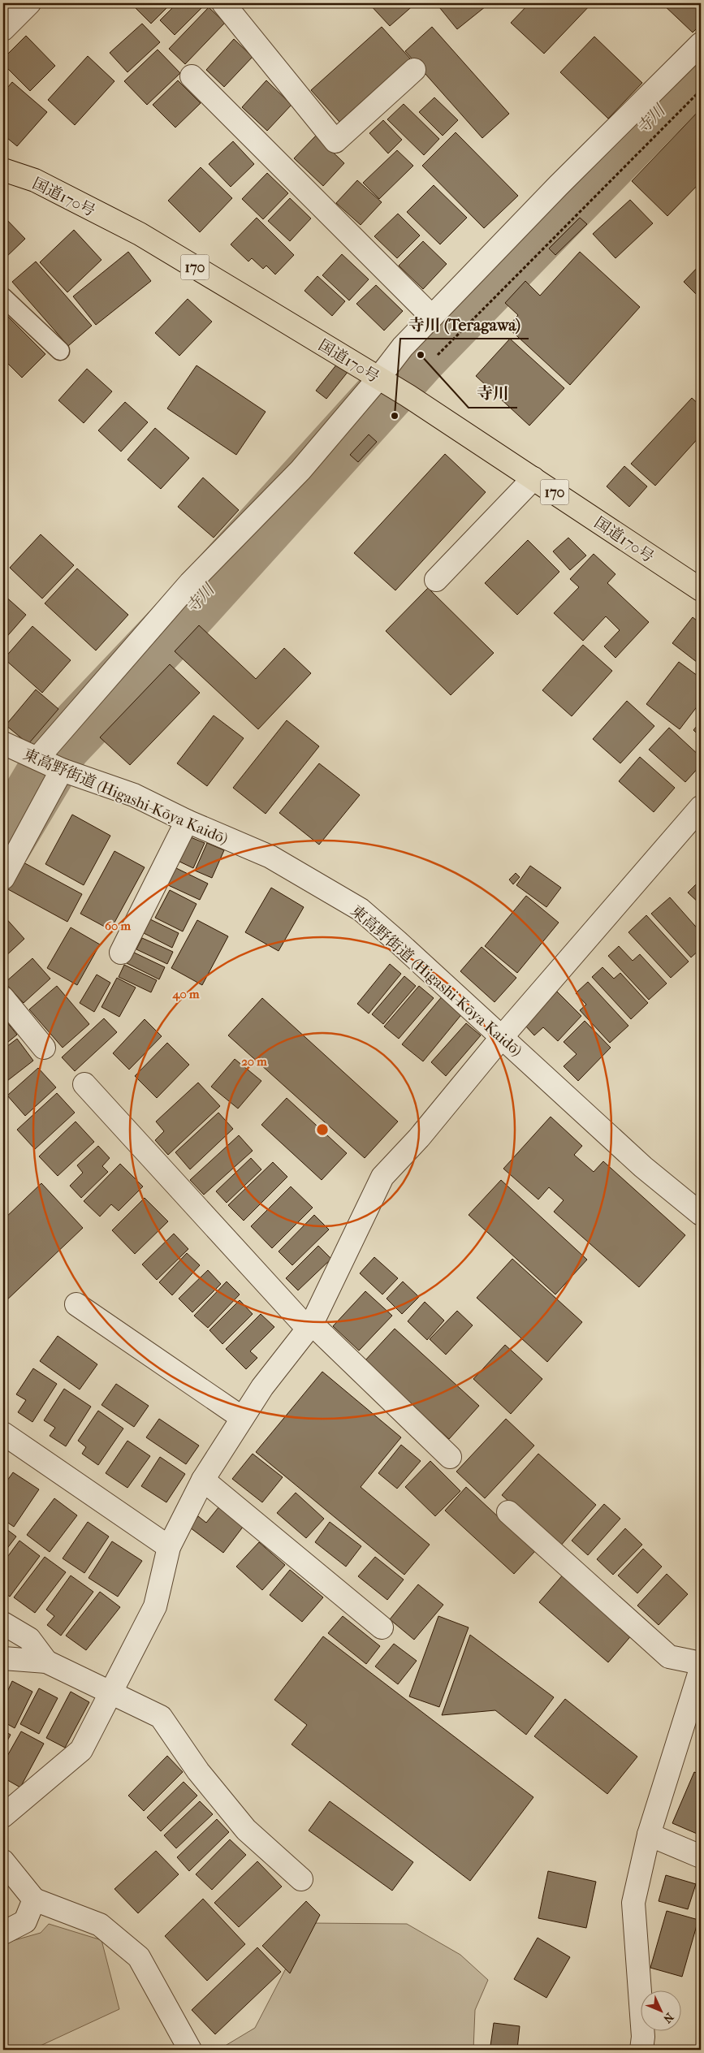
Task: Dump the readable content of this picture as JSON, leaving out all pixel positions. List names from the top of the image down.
{
  "streets": {
    "highway": ["国道170号", "170"],
    "street": ["東高野街道 (Higashi-Kōya Kaidō)"]
  },
  "water": ["寺川"],
  "places": ["寺川", "寺川 (Teragawa)"],
  "north": "bottom right",
  "rings": ["60 m", "40 m", "20 m"]
}
